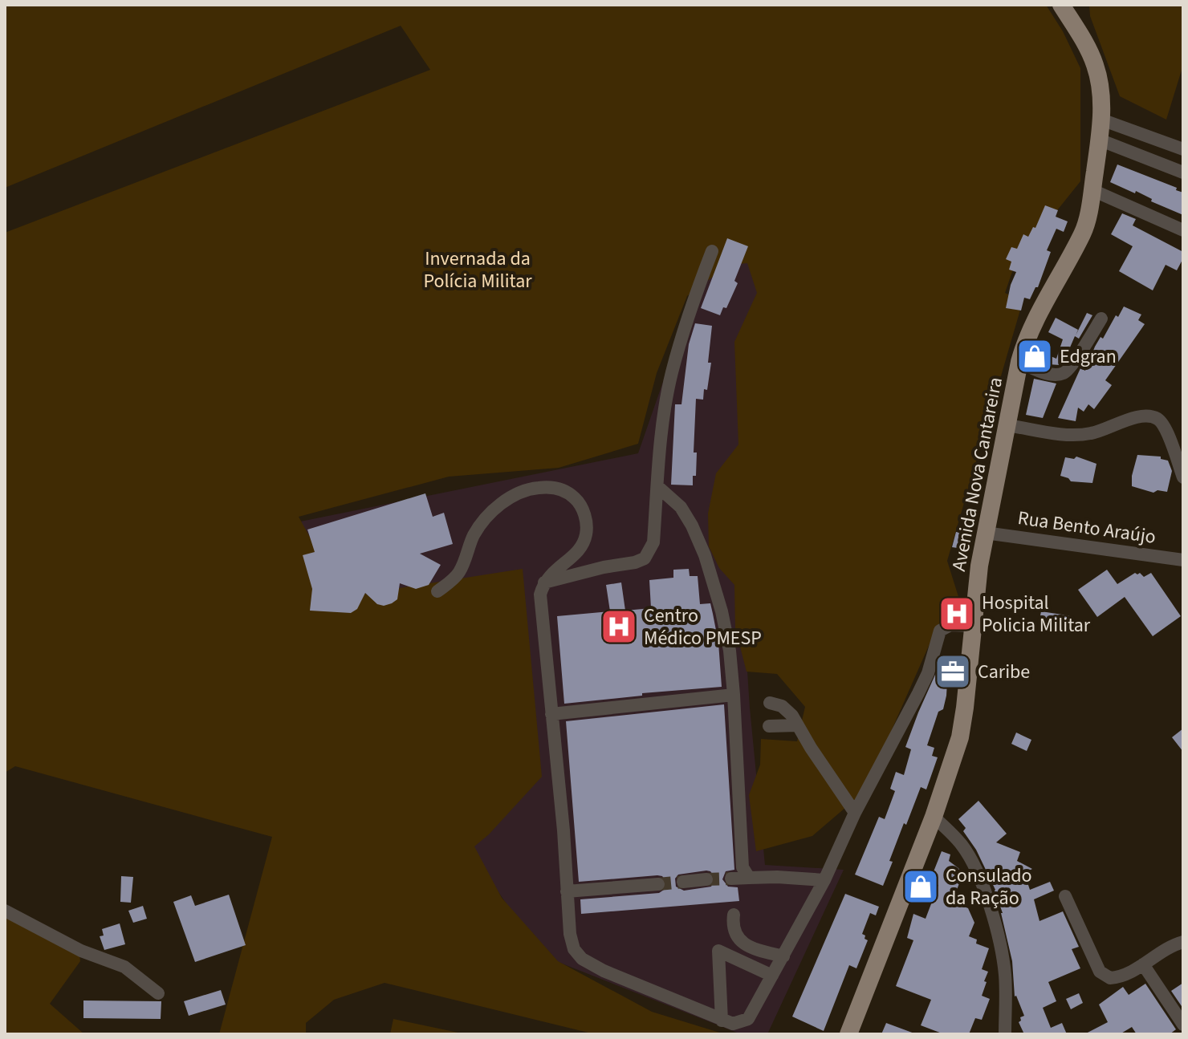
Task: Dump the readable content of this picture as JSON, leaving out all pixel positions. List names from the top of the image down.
{
  "streets": {
    "main road": ["Avenida Nova Cantareira"],
    "street": ["Rua Bento Araújo"]
  },
  "crossings": [
    ["Avenida Nova Cantareira", "Rua Bento Araújo"]
  ],
  "parks": ["Invernada da Polícia Militar"],
  "places": {
    "shop": ["Edgran", "Consulado da Ração"],
    "hospital": ["Hospital Policia Militar", "Centro Médico PMESP"],
    "office": ["Caribe"]
  }
}
